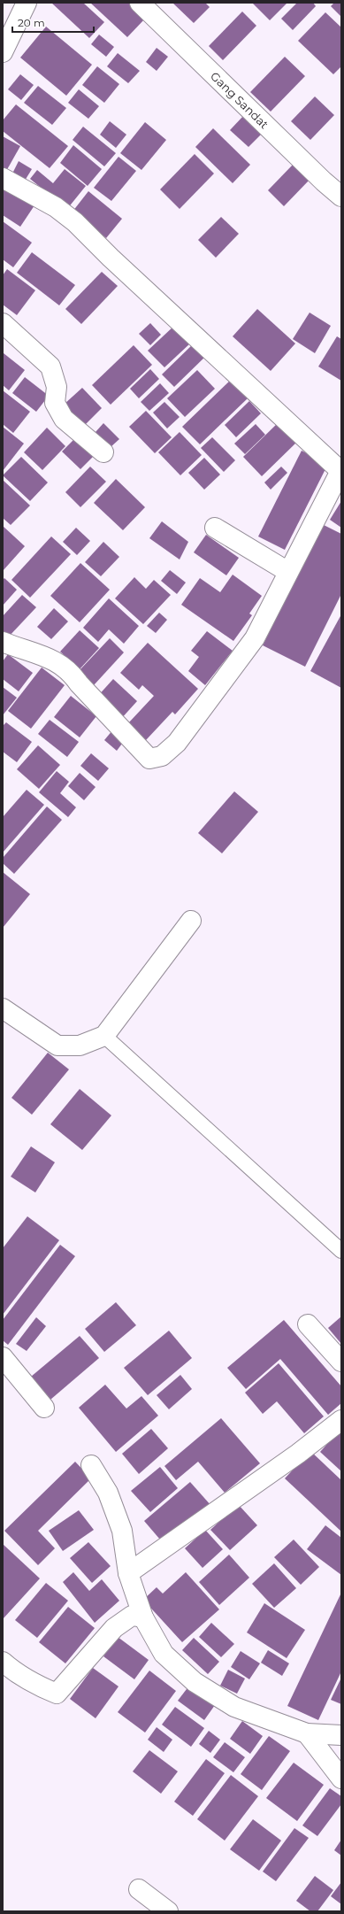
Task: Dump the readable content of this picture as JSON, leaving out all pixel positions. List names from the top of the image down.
{
  "streets": {
    "street": ["Gang Sandat"]
  },
  "scale_bar": "20 m"
}
